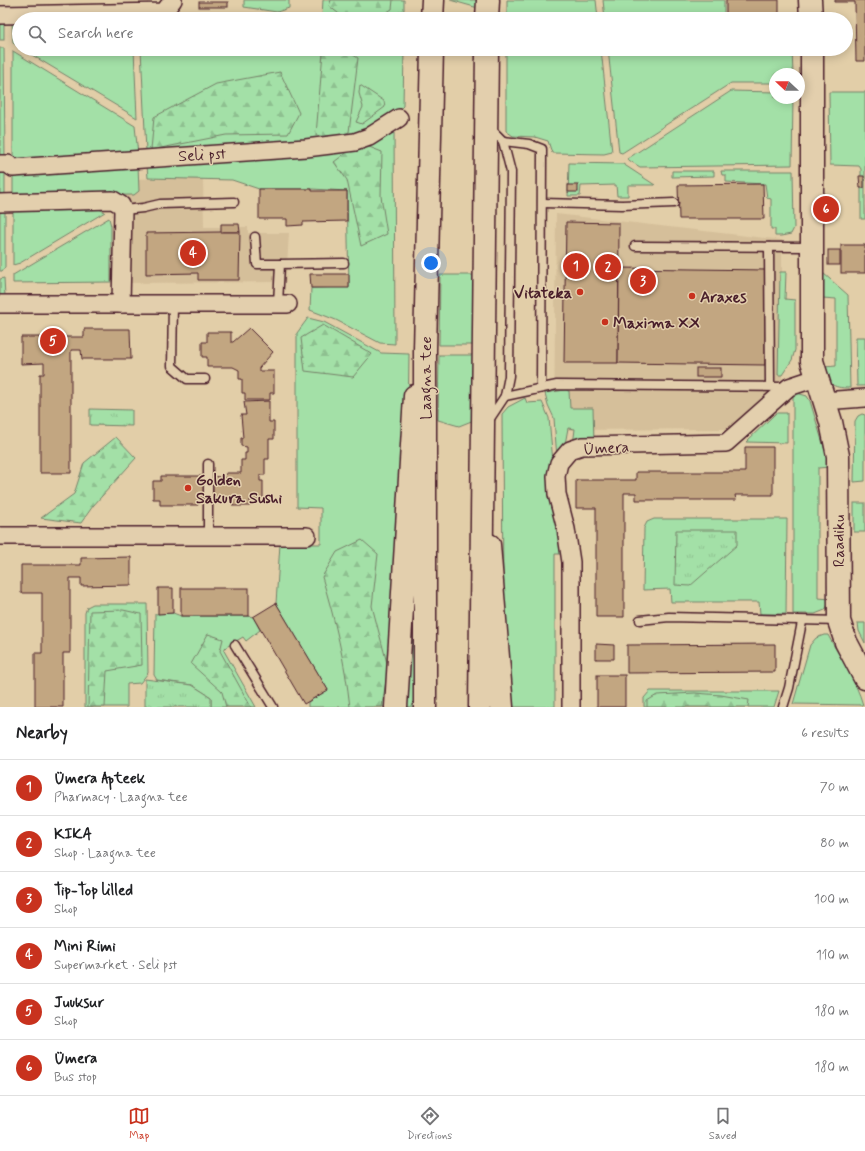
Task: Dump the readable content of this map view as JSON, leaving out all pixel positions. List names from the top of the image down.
{
  "streets": {
    "main road": ["Laagna tee", "Raadiku"],
    "street": ["Seli pst", "Ümera"]
  },
  "places": [
    "Vitateka",
    "Araxes",
    "Maxima XX",
    "Golden Sakura Sushi"
  ],
  "north": "left",
  "page": {
    "search": "Search here",
    "pins": [
      "6",
      "4",
      "1",
      "2",
      "3",
      "5"
    ],
    "heading": ["Nearby", "6 results"],
    "list": [
      {
        "mark": "1",
        "name": "Ümera Apteek",
        "note": "Pharmacy · Laagna tee",
        "value": "70 m"
      },
      {
        "mark": "2",
        "name": "KIKA",
        "note": "Shop · Laagna tee",
        "value": "80 m"
      },
      {
        "mark": "3",
        "name": "Tip-Top lilled",
        "note": "Shop",
        "value": "100 m"
      },
      {
        "mark": "4",
        "name": "Mini Rimi",
        "note": "Supermarket · Seli pst",
        "value": "110 m"
      },
      {
        "mark": "5",
        "name": "Juuksur",
        "note": "Shop",
        "value": "180 m"
      },
      {
        "mark": "6",
        "name": "Ümera",
        "note": "Bus stop",
        "value": "180 m"
      }
    ],
    "nav": ["Map", "Directions", "Saved"]
  }
}
